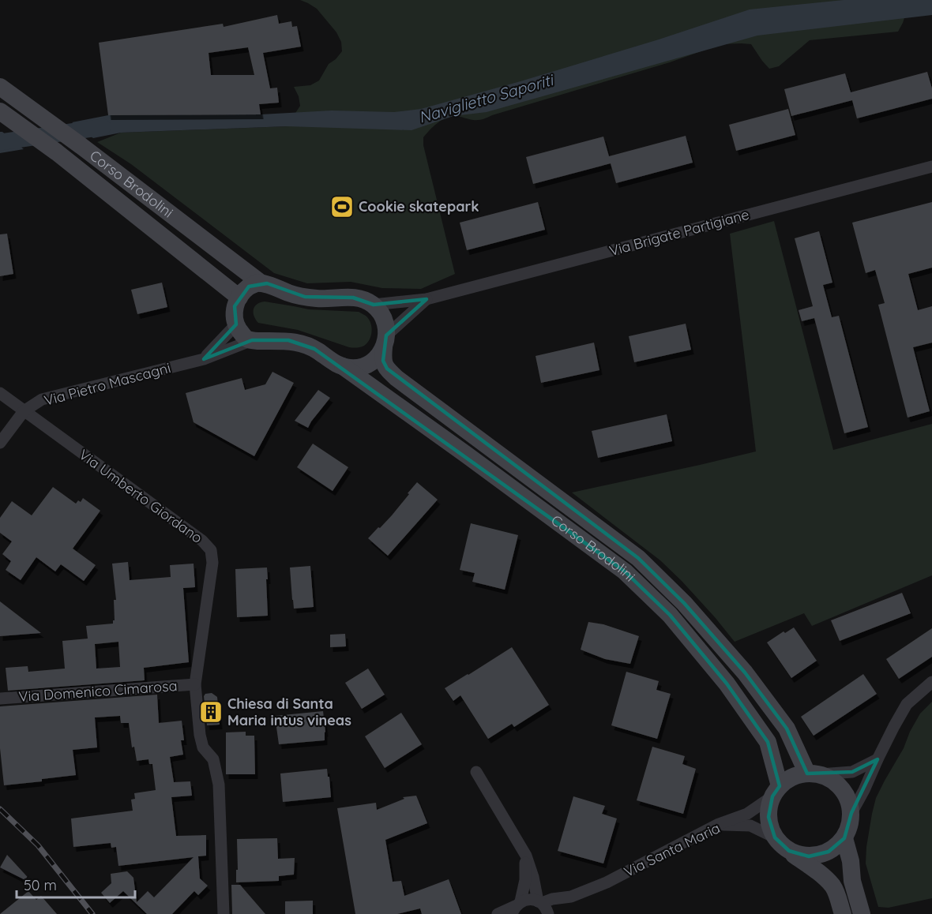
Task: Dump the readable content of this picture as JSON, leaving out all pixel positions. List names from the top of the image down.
{
  "streets": {
    "main road": ["Corso Brodolini"],
    "street": [
      "Via Brigate Partigiane",
      "Via Pietro Mascagni",
      "Via Umberto Giordano",
      "Via Domenico Cimarosa",
      "Via Santa Maria"
    ]
  },
  "crossings": [
    ["Corso Brodolini", "Via Brigate Partigiane"],
    ["Corso Brodolini", "Via Pietro Mascagni"],
    ["Corso Brodolini", "Via Santa Maria"],
    ["Via Pietro Mascagni", "Via Umberto Giordano"],
    ["Via Umberto Giordano", "Via Domenico Cimarosa"]
  ],
  "water": ["Naviglietto Saporiti"],
  "places": {
    "sports": ["Cookie skatepark"],
    "building": ["Chiesa di Santa Maria intus vineas"]
  },
  "scale_bar": "50 m"
}
